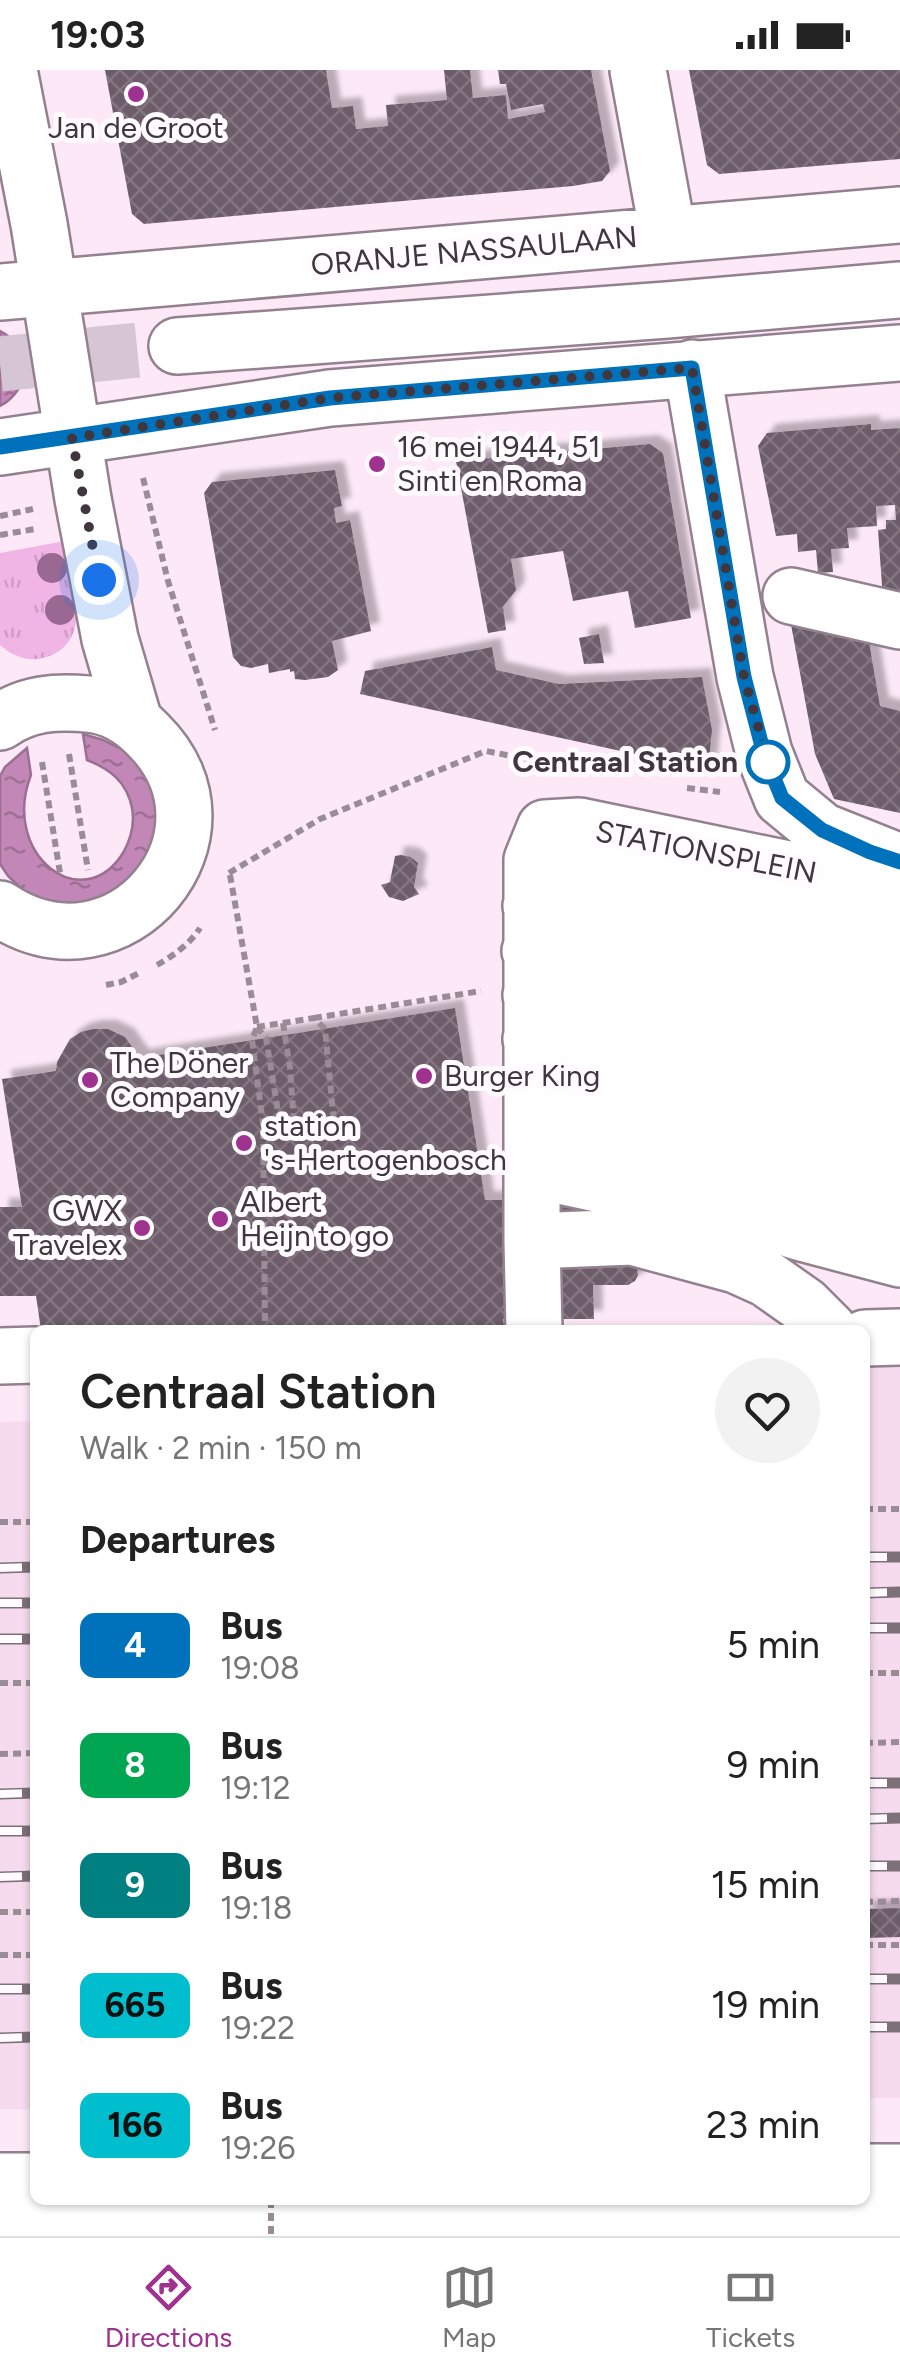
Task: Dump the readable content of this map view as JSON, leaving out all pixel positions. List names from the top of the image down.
{
  "streets": {
    "street": ["ORANJE NASSAULAAN", "STATIONSPLEIN"]
  },
  "places": [
    "Jan de Groot",
    "16 mei 1944, 51 Sinti en Roma",
    "Centraal Station",
    "Burger King",
    "The Döner Company",
    "station 's-Hertogenbosch",
    "Albert Heijn to go",
    "GWX Travelex"
  ],
  "lines": ["bus line 4"],
  "page": {
    "status": "19:03",
    "heading": [
      ["Centraal Station", "Walk · 2 min · 150 m"],
      "Departures"
    ],
    "list": [
      {
        "mark": "4",
        "name": "Bus",
        "note": "19:08",
        "value": "5 min"
      },
      {
        "mark": "8",
        "name": "Bus",
        "note": "19:12",
        "value": "9 min"
      },
      {
        "mark": "9",
        "name": "Bus",
        "note": "19:18",
        "value": "15 min"
      },
      {
        "mark": "665",
        "name": "Bus",
        "note": "19:22",
        "value": "19 min"
      },
      {
        "mark": "166",
        "name": "Bus",
        "note": "19:26",
        "value": "23 min"
      }
    ],
    "tabs": ["Directions", "Map", "Tickets"]
  }
}
